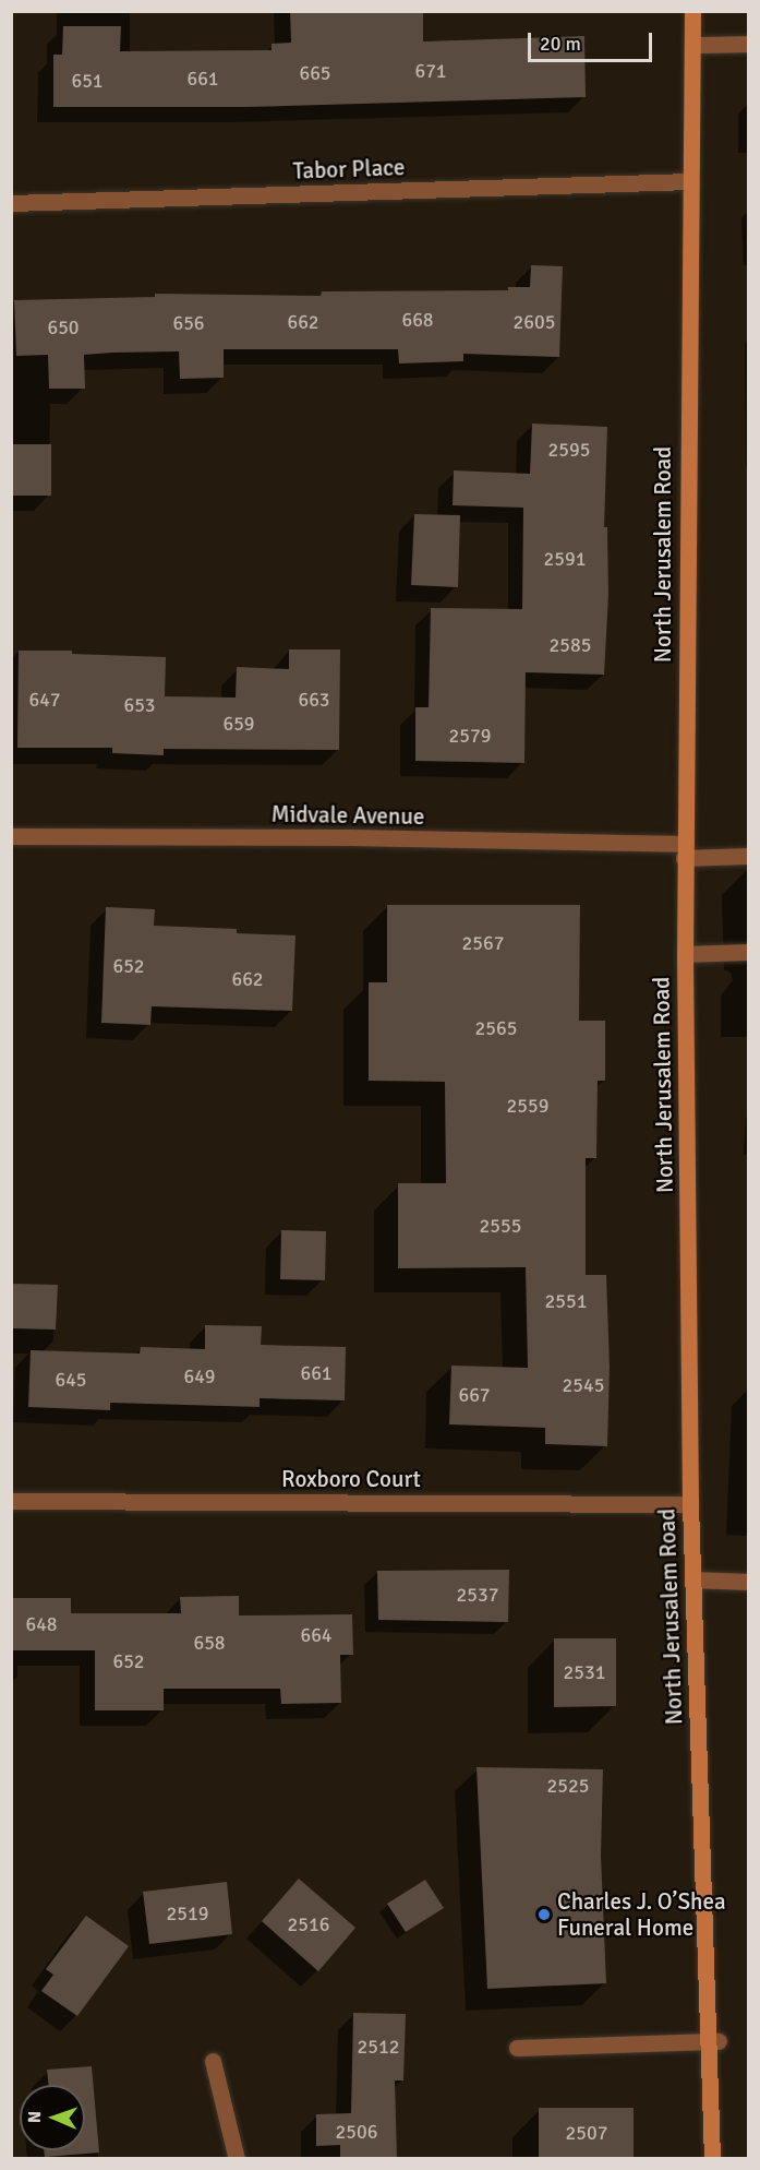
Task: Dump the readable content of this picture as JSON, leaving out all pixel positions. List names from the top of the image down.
{
  "streets": {
    "main road": ["North Jerusalem Road"],
    "street": ["Tabor Place", "Midvale Avenue", "Roxboro Court"]
  },
  "crossings": [
    ["Tabor Place", "North Jerusalem Road"],
    ["North Jerusalem Road", "Midvale Avenue"],
    ["North Jerusalem Road", "Roxboro Court"]
  ],
  "places": ["Charles J. O’Shea Funeral Home"],
  "house_numbers": [
    "671",
    "665",
    "661",
    "651",
    "668",
    "662",
    "2605",
    "656",
    "650",
    "2595",
    "2591",
    "2585",
    "647",
    "663",
    "653",
    "659",
    "2579",
    "2567",
    "652",
    "662",
    "2565",
    "2559",
    "2555",
    "2551",
    "661",
    "649",
    "645",
    "2545",
    "667",
    "2537",
    "648",
    "664",
    "658",
    "652",
    "2531",
    "2525",
    "2519",
    "2516",
    "2512",
    "2506",
    "2507"
  ],
  "scale_bar": "20 m",
  "north": "left"
}
